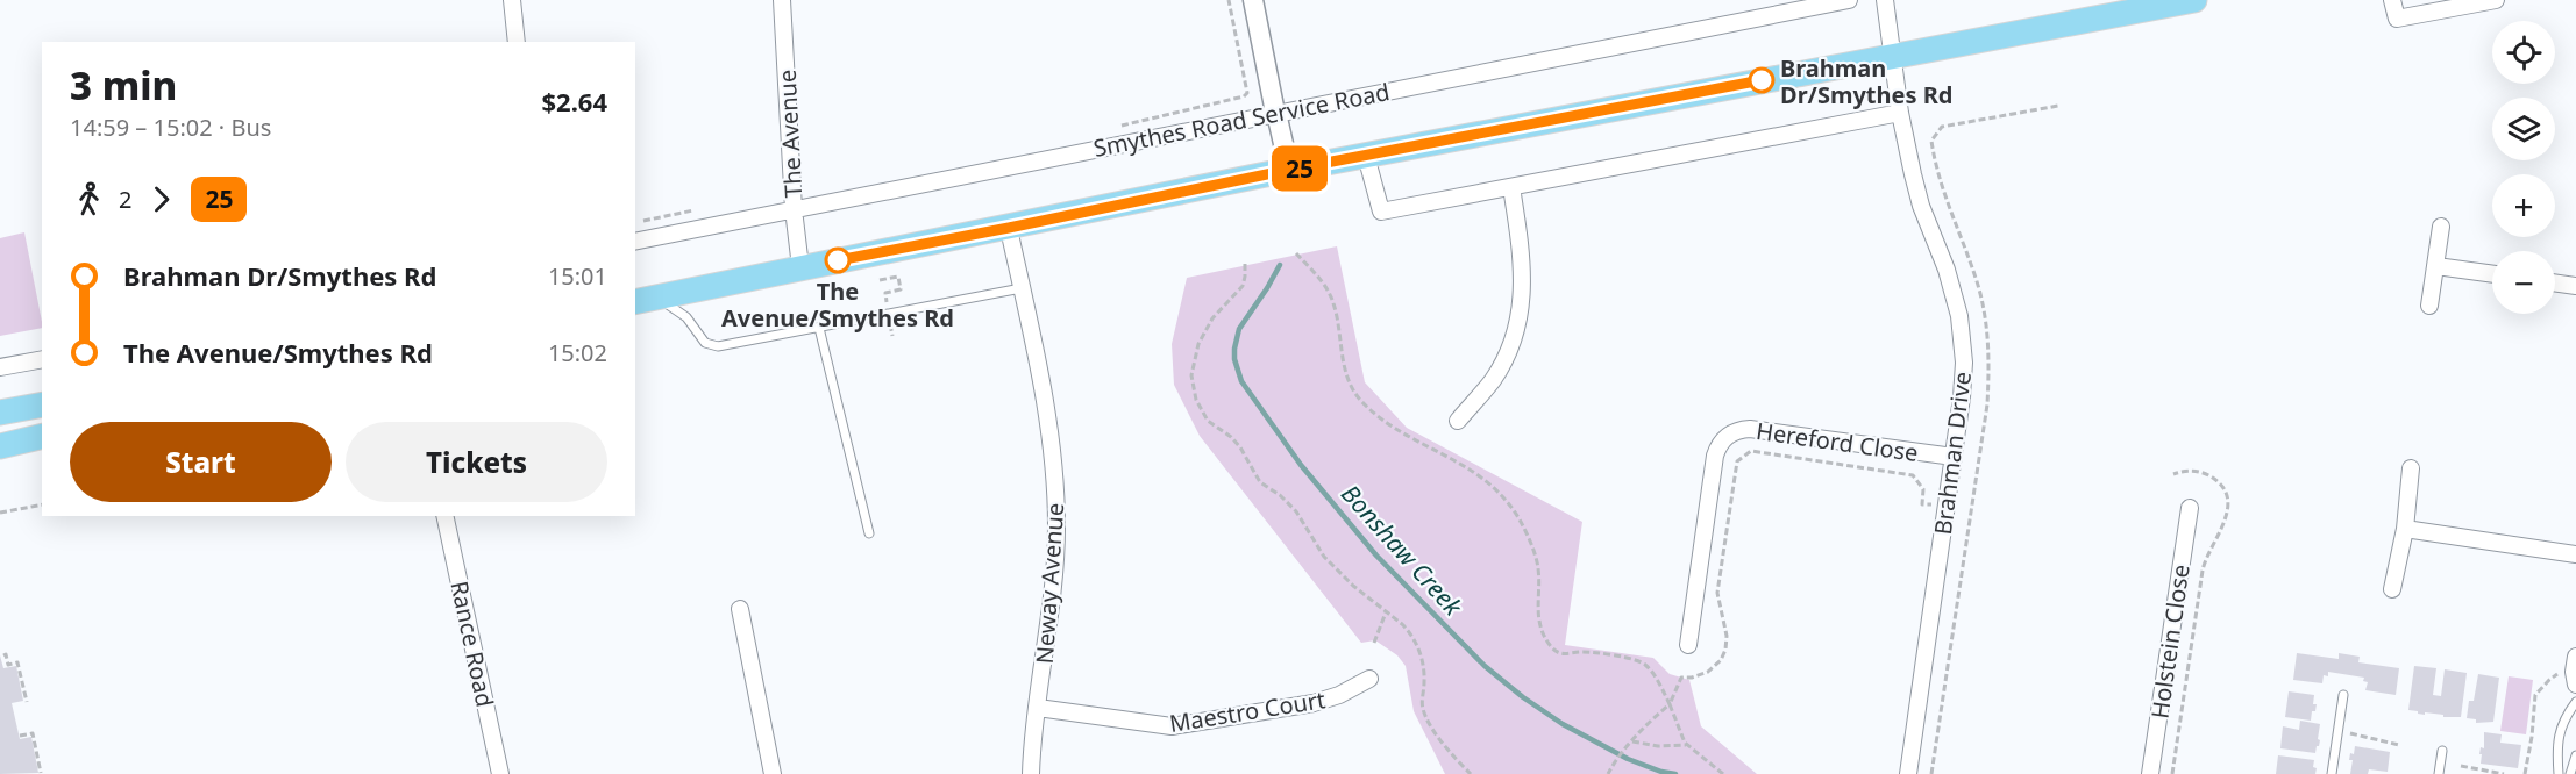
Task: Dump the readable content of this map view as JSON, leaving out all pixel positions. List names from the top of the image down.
{
  "streets": {
    "street": [
      "Smythes Road Service Road",
      "The Avenue",
      "Hereford Close",
      "Brahman Drive",
      "Neway Avenue",
      "Holstein Close",
      "Rance Road",
      "Maestro Court"
    ]
  },
  "crossings": [
    ["Smythes Road Service Road", "The Avenue"],
    ["Hereford Close", "Brahman Drive"],
    ["Neway Avenue", "Maestro Court"]
  ],
  "water": ["Bonshaw Creek"],
  "places": ["Brahman Dr/Smythes Rd", "The Avenue/Smythes Rd"],
  "lines": ["bus line 25"],
  "page": {
    "on_map": "25",
    "map_buttons": ["+", "−"],
    "heading": ["3 min", "14:59 – 15:02 · Bus", "$2.64"],
    "legs": ["2", "25"],
    "list": [
      {
        "name": "Brahman Dr/Smythes Rd",
        "value": "15:01"
      },
      {
        "name": "The Avenue/Smythes Rd",
        "value": "15:02"
      }
    ],
    "buttons": ["Start", "Tickets"]
  }
}
